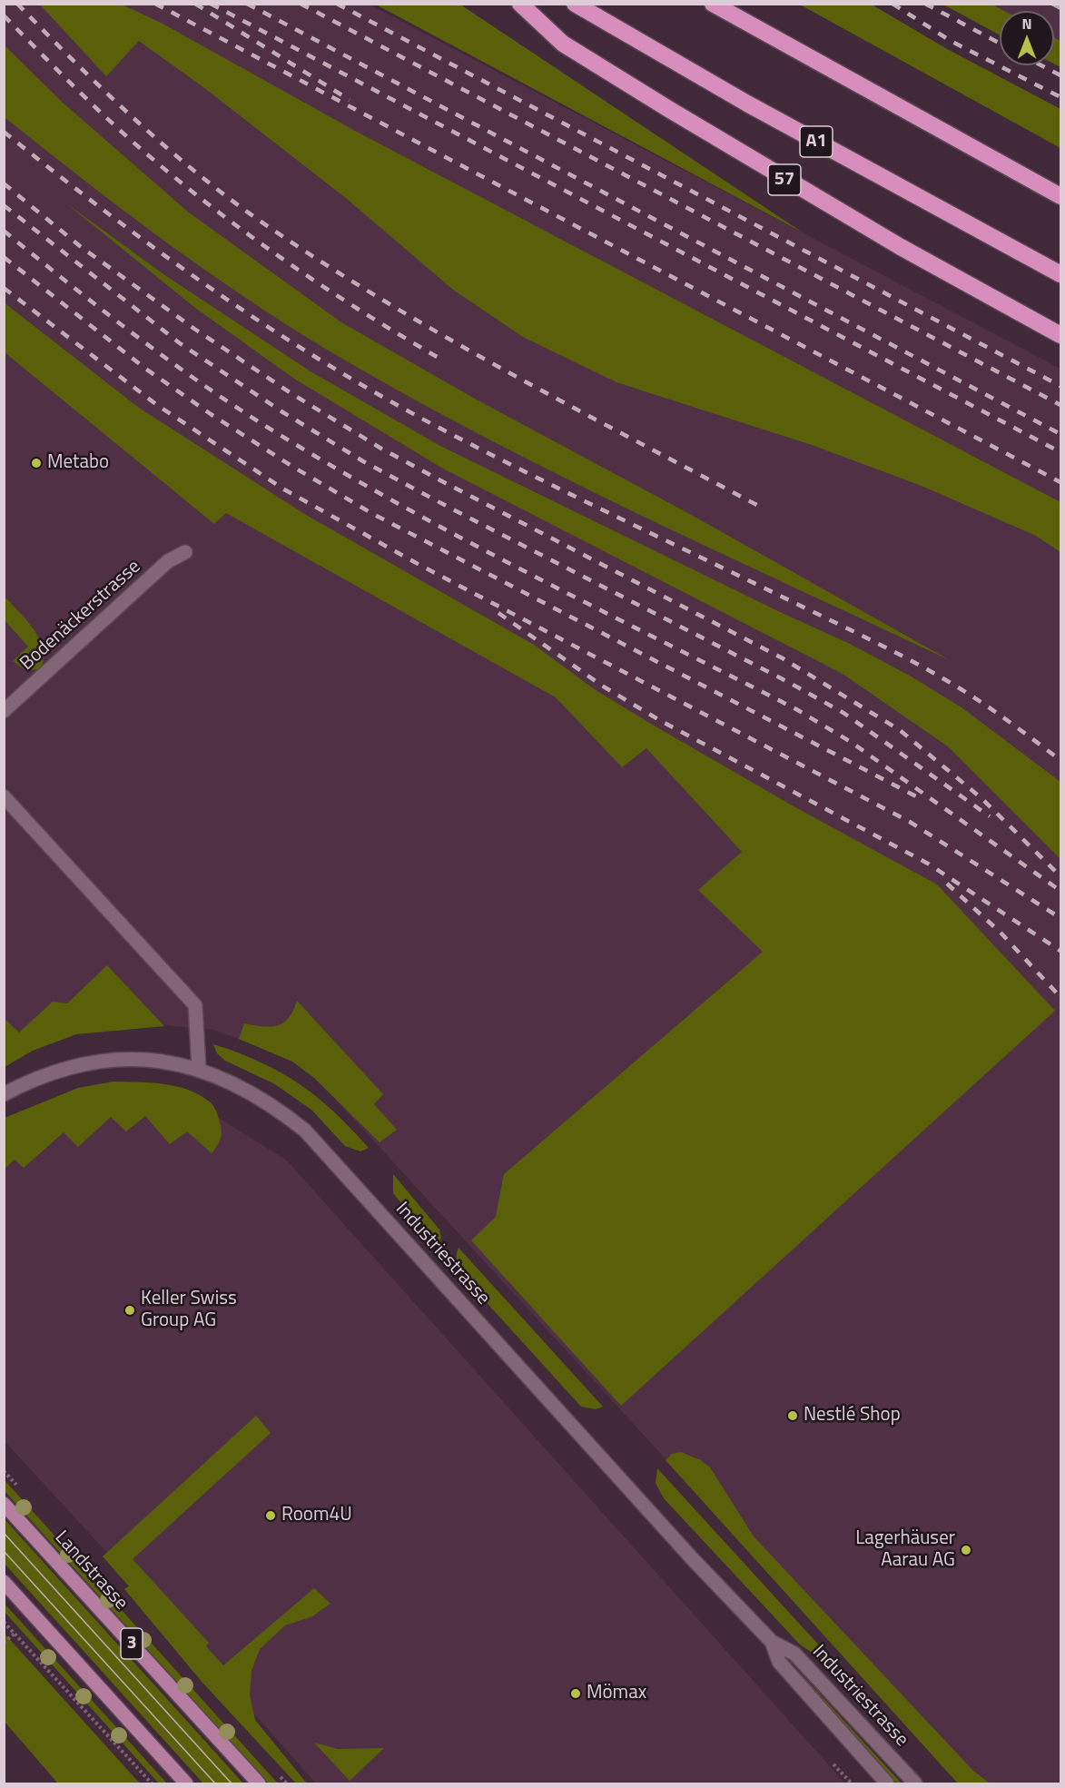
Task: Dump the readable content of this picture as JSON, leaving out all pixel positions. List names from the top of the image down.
{
  "streets": {
    "highway": ["A1", "57"],
    "main road": ["Landstrasse", "3"],
    "street": ["Bodenäckerstrasse", "Industriestrasse"]
  },
  "places": [
    "Metabo",
    "Keller Swiss Group AG",
    "Nestlé Shop",
    "Room4U",
    "Lagerhäuser Aarau AG",
    "Mömax"
  ],
  "north": "top"
}
